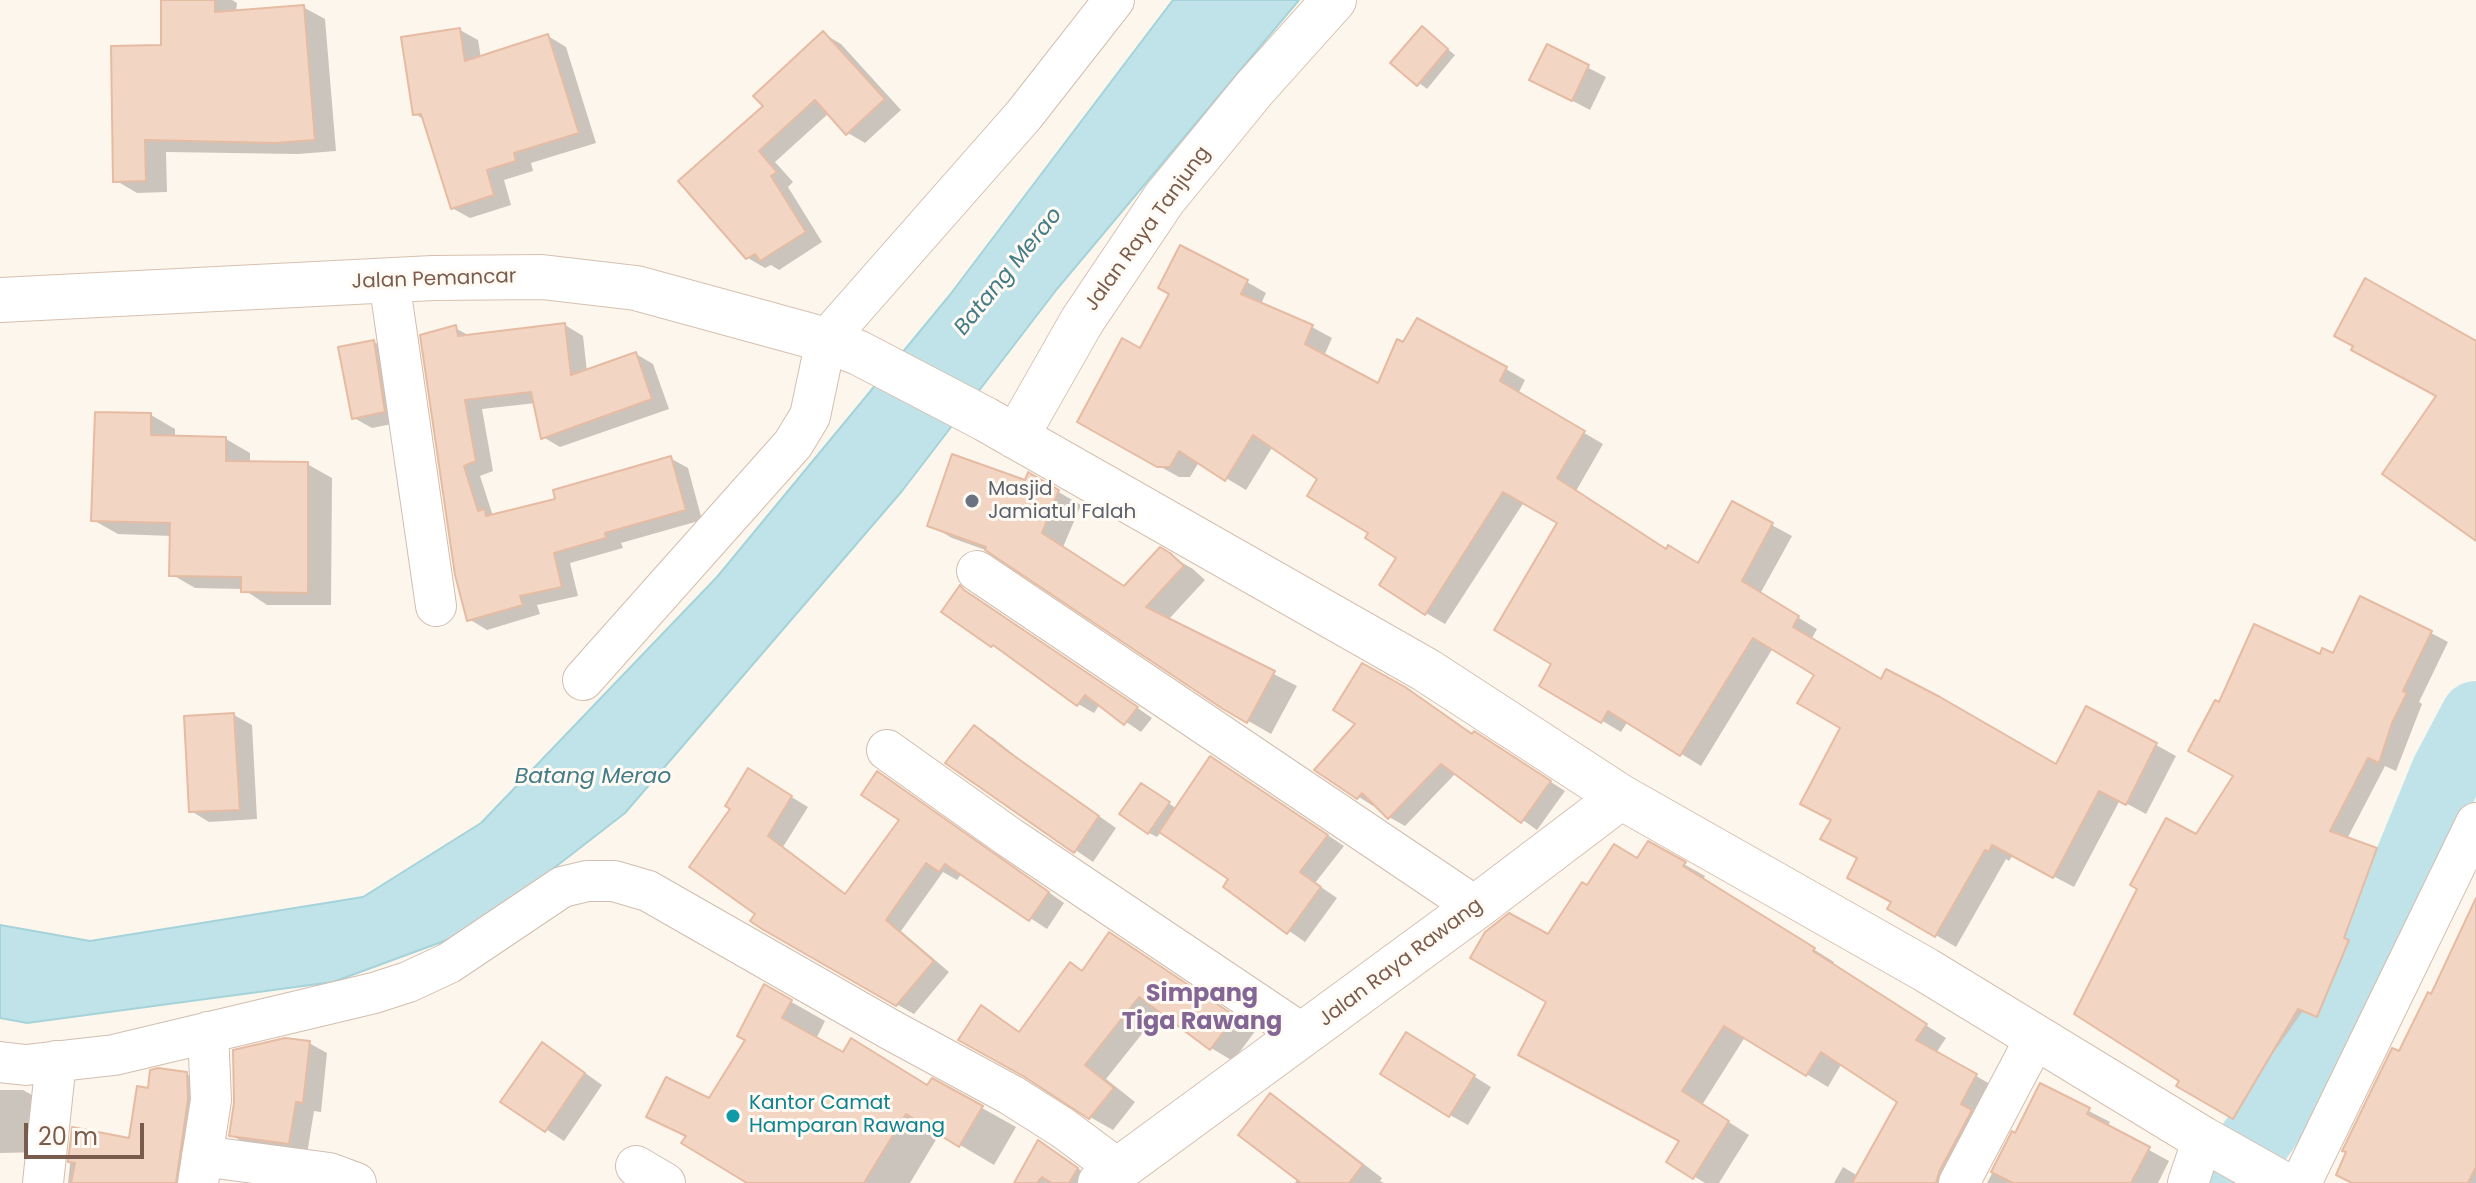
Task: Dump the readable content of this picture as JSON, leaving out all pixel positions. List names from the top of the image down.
{
  "streets": {
    "main road": ["Jalan Raya Tanjung", "Jalan Pemancar", "Jalan Raya Rawang"]
  },
  "crossings": [
    ["Jalan Raya Tanjung", "Jalan Pemancar"],
    ["Jalan Pemancar", "Jalan Raya Rawang"]
  ],
  "districts": ["Simpang Tiga Rawang"],
  "water": ["Batang Merao"],
  "places": ["Masjid Jamiatul Falah", "Kantor Camat Hamparan Rawang"],
  "scale_bar": "20 m"
}
